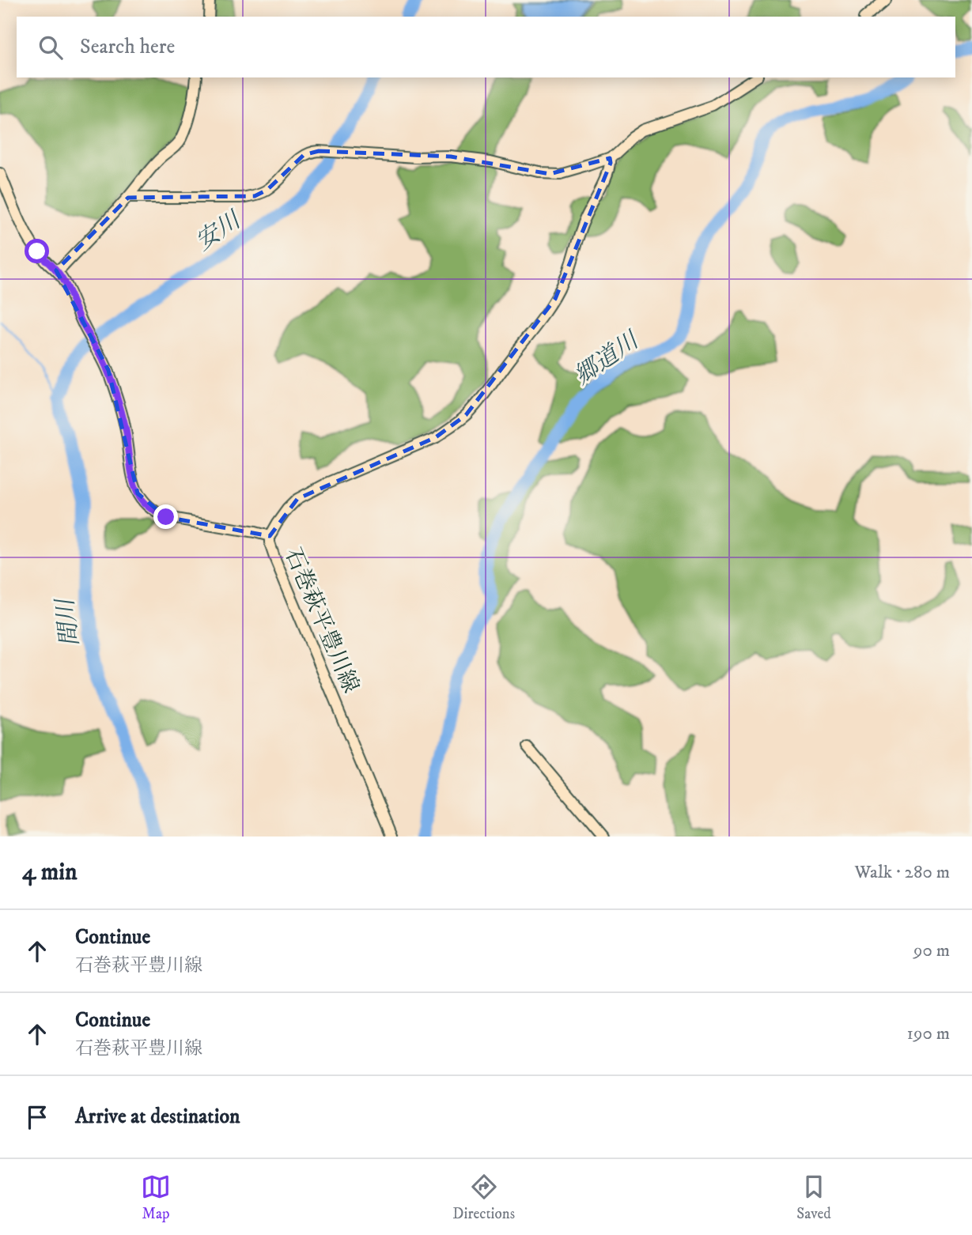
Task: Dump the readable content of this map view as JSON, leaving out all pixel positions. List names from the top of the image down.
{
  "streets": {
    "street": ["石巻萩平豊川線"]
  },
  "water": ["安川", "郷道川", "間川"],
  "page": {
    "search": "Search here",
    "heading": ["4 min", "Walk · 280 m"],
    "list": [
      ["Continue", "石巻萩平豊川線", "90 m"],
      ["Continue", "石巻萩平豊川線", "190 m"],
      "Arrive at destination"
    ],
    "nav": ["Map", "Directions", "Saved"]
  }
}
